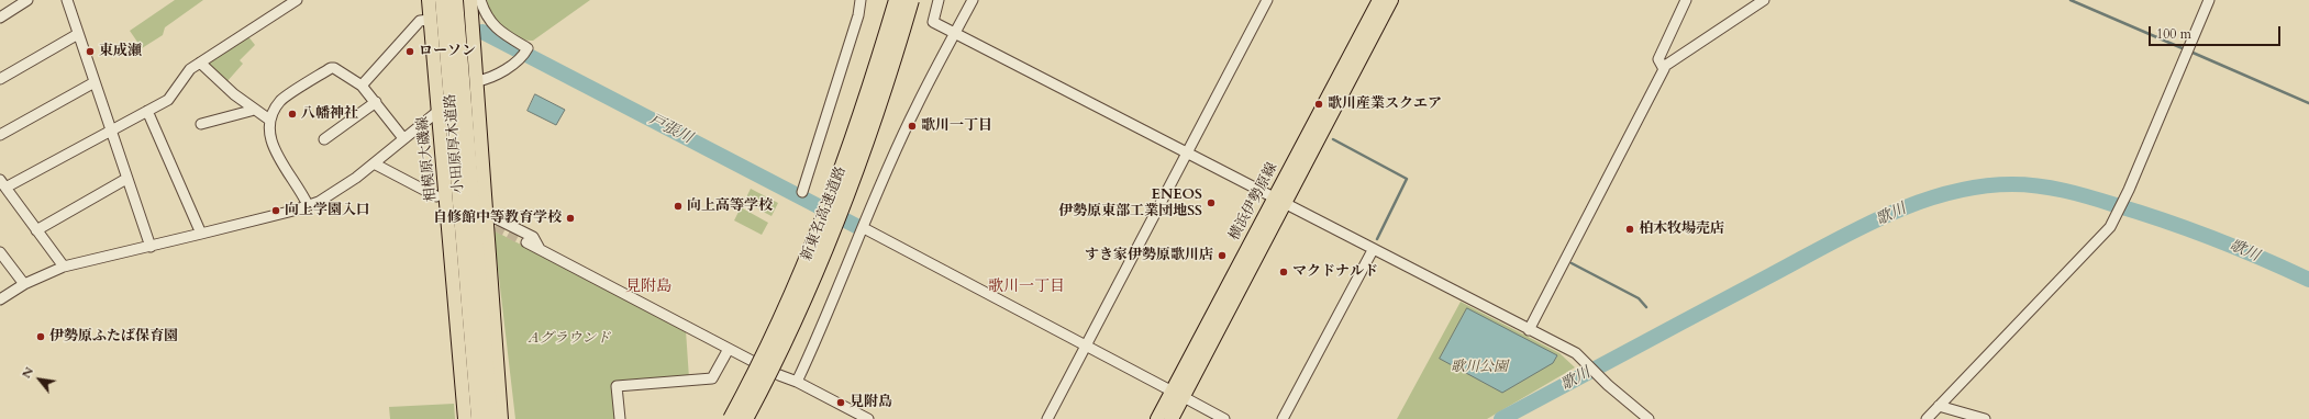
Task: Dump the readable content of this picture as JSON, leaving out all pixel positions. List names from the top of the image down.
{
  "streets": {
    "highway": ["小田原厚木道路", "新東名高速道路"],
    "main road": ["相模原大磯線", "横浜伊勢原線"]
  },
  "districts": ["見附島", "歌川一丁目"],
  "water": ["戸張川", "歌川"],
  "parks": ["Aグラウンド", "歌川公園"],
  "places": [
    "東成瀬",
    "ローソン",
    "歌川産業スクエア",
    "八幡神社",
    "歌川一丁目",
    "ENEOS 伊勢原東部工業団地SS",
    "向上高等学校",
    "向上学園入口",
    "自修館中等教育学校",
    "柏木牧場売店",
    "すき家伊勢原歌川店",
    "マクドナルド",
    "伊勢原ふたば保育園",
    "見附島"
  ],
  "scale_bar": "100 m",
  "north": "top left"
}
